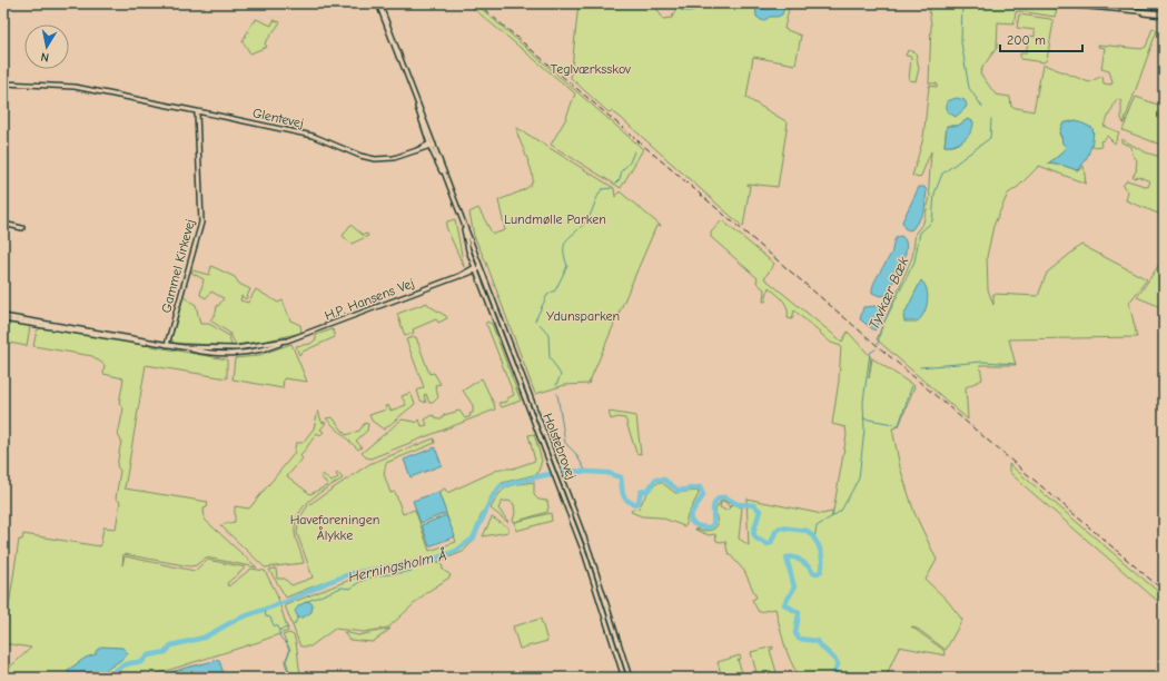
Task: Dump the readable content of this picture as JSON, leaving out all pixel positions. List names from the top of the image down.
{
  "streets": {
    "street": [
      "Glentevej",
      "Gammel Kirkevej",
      "H.P. Hansens Vej",
      "Holstebrovej"
    ]
  },
  "crossings": [
    ["Glentevej", "Gammel Kirkevej"],
    ["Glentevej", "Holstebrovej"],
    ["Gammel Kirkevej", "H.P. Hansens Vej"],
    ["H.P. Hansens Vej", "Holstebrovej"]
  ],
  "water": ["Tyvkær Bæk", "Herningsholm Å"],
  "parks": [
    "Teglværksskov",
    "Lundmølle Parken",
    "Ydunsparken",
    "Haveforeningen Ålykke"
  ],
  "scale_bar": "200 m",
  "north": "bottom"
}
